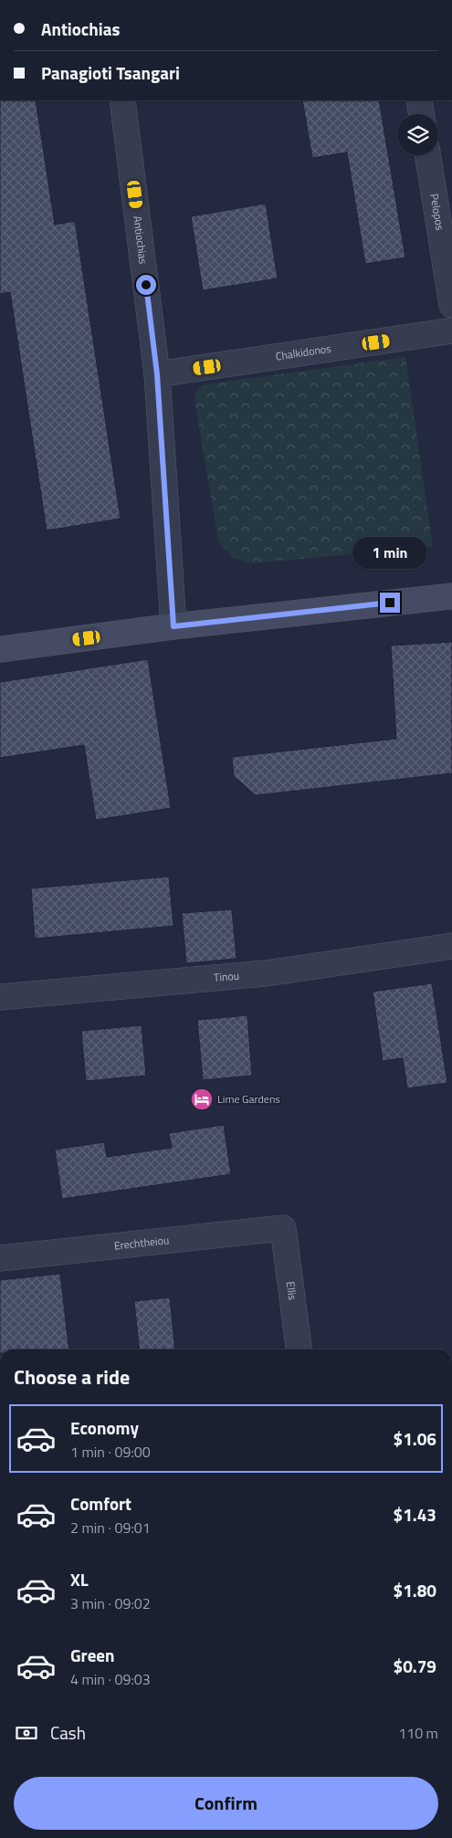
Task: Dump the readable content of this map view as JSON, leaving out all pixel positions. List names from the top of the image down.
{
  "streets": {
    "street": [
      "Pelopos",
      "Antiochias",
      "Chalkidonos",
      "Tinou",
      "Erechtheiou",
      "Ellis"
    ]
  },
  "crossings": [
    ["Antiochias", "Chalkidonos"],
    ["Erechtheiou", "Ellis"]
  ],
  "places": {
    "hotel": ["Lime Gardens"]
  },
  "page": {
    "banner": ["Antiochias", "Panagioti Tsangari"],
    "bubble": "1 min",
    "heading": "Choose a ride",
    "list": [
      {
        "name": "Economy",
        "note": "1 min · 09:00",
        "value": "$1.06"
      },
      {
        "name": "Comfort",
        "note": "2 min · 09:01",
        "value": "$1.43"
      },
      {
        "name": "XL",
        "note": "3 min · 09:02",
        "value": "$1.80"
      },
      {
        "name": "Green",
        "note": "4 min · 09:03",
        "value": "$0.79"
      }
    ],
    "pay": ["Cash", "110 m"],
    "buttons": "Confirm"
  }
}
